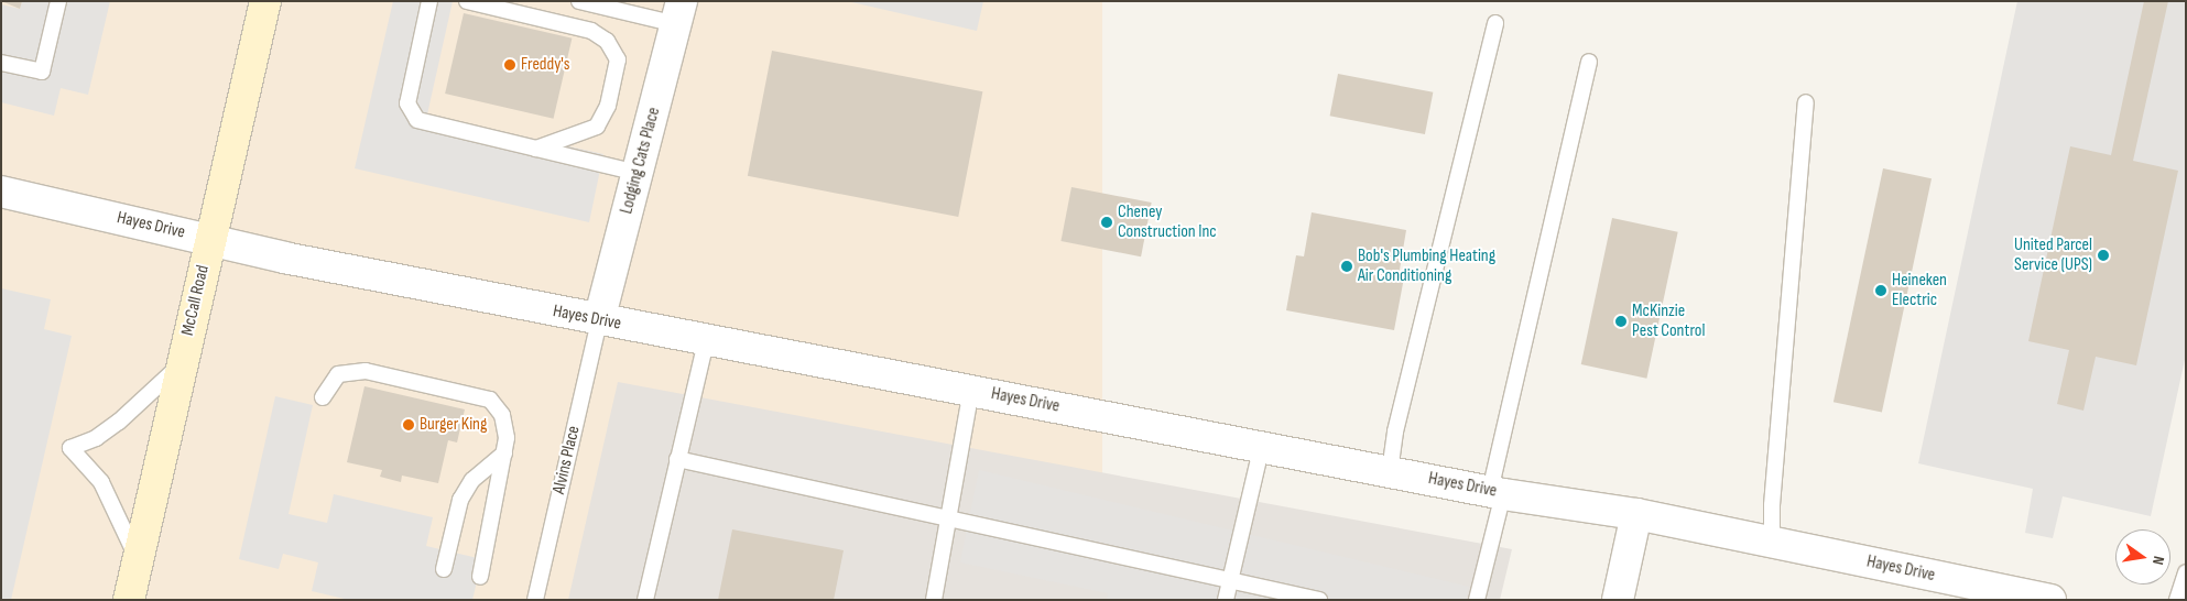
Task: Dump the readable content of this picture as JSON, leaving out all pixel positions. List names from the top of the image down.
{
  "streets": {
    "main road": ["McCall Road"],
    "street": ["Lodging Cats Place", "Hayes Drive"],
    "lane": ["Alvins Place"]
  },
  "crossings": [
    ["Lodging Cats Place", "Hayes Drive"],
    ["Lodging Cats Place", "Alvins Place"],
    ["Hayes Drive", "McCall Road"],
    ["Hayes Drive", "Alvins Place"]
  ],
  "places": [
    "Freddy's",
    "Cheney Construction Inc",
    "United Parcel Service (UPS)",
    "Bob's Plumbing Heating Air Conditioning",
    "Heineken Electric",
    "McKinzie Pest Control",
    "Burger King"
  ],
  "north": "right"
}
